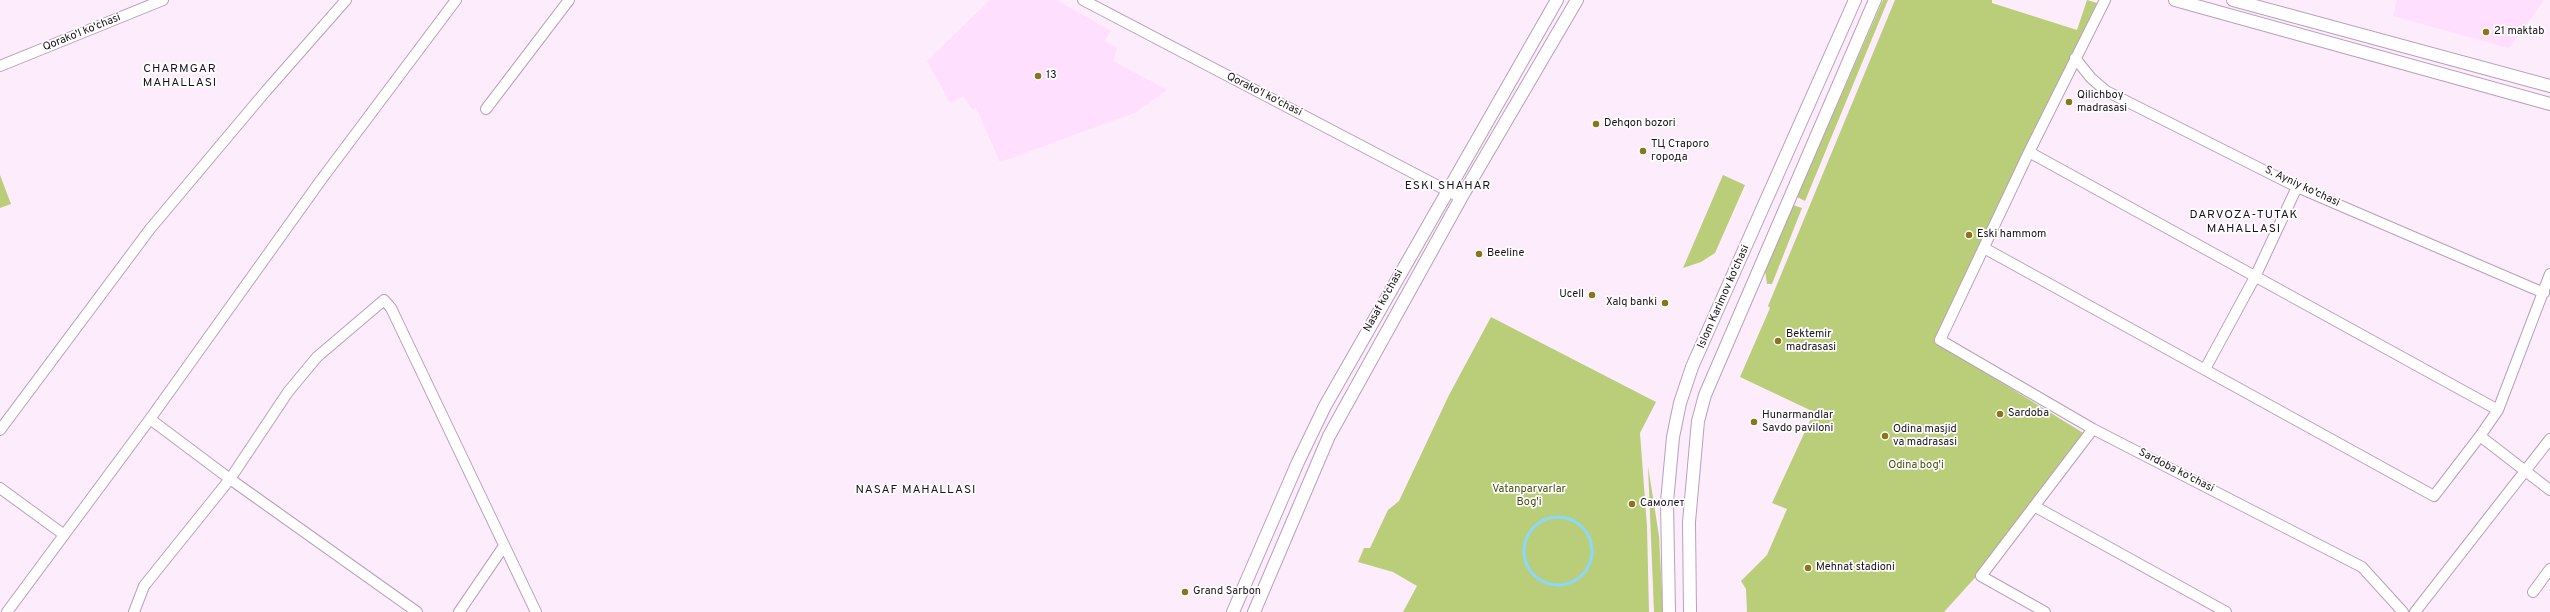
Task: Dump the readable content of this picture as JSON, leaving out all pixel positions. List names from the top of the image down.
{
  "streets": {
    "main road": ["Islom Karimov ko‘chasi", "Nasaf ko‘chasi"],
    "street": ["Qorako'l ko'chasi", "S. Ayniy ko'chasi", "Sardoba ko'chasi"]
  },
  "crossings": [
    ["Qorako'l ko'chasi", "Nasaf ko‘chasi"]
  ],
  "districts": [
    "CHARMGAR MAHALLASI",
    "ESKI SHAHAR",
    "DARVOZA-TUTAK MAHALLASI",
    "NASAF MAHALLASI"
  ],
  "parks": ["Odina bog'i", "Vatanparvarlar Bog'i"],
  "places": [
    "21 maktab",
    "13",
    "Qilichboy madrasasi",
    "Dehqon bozori",
    "ТЦ Старого города",
    "Eski hammom",
    "Beeline",
    "Ucell",
    "Xalq banki",
    "Bektemir madrasasi",
    "Sardoba",
    "Hunarmandlar Savdo paviloni",
    "Odina masjid va madrasasi",
    "Самолет",
    "Mehnat stadioni",
    "Grand Sarbon"
  ]
}
